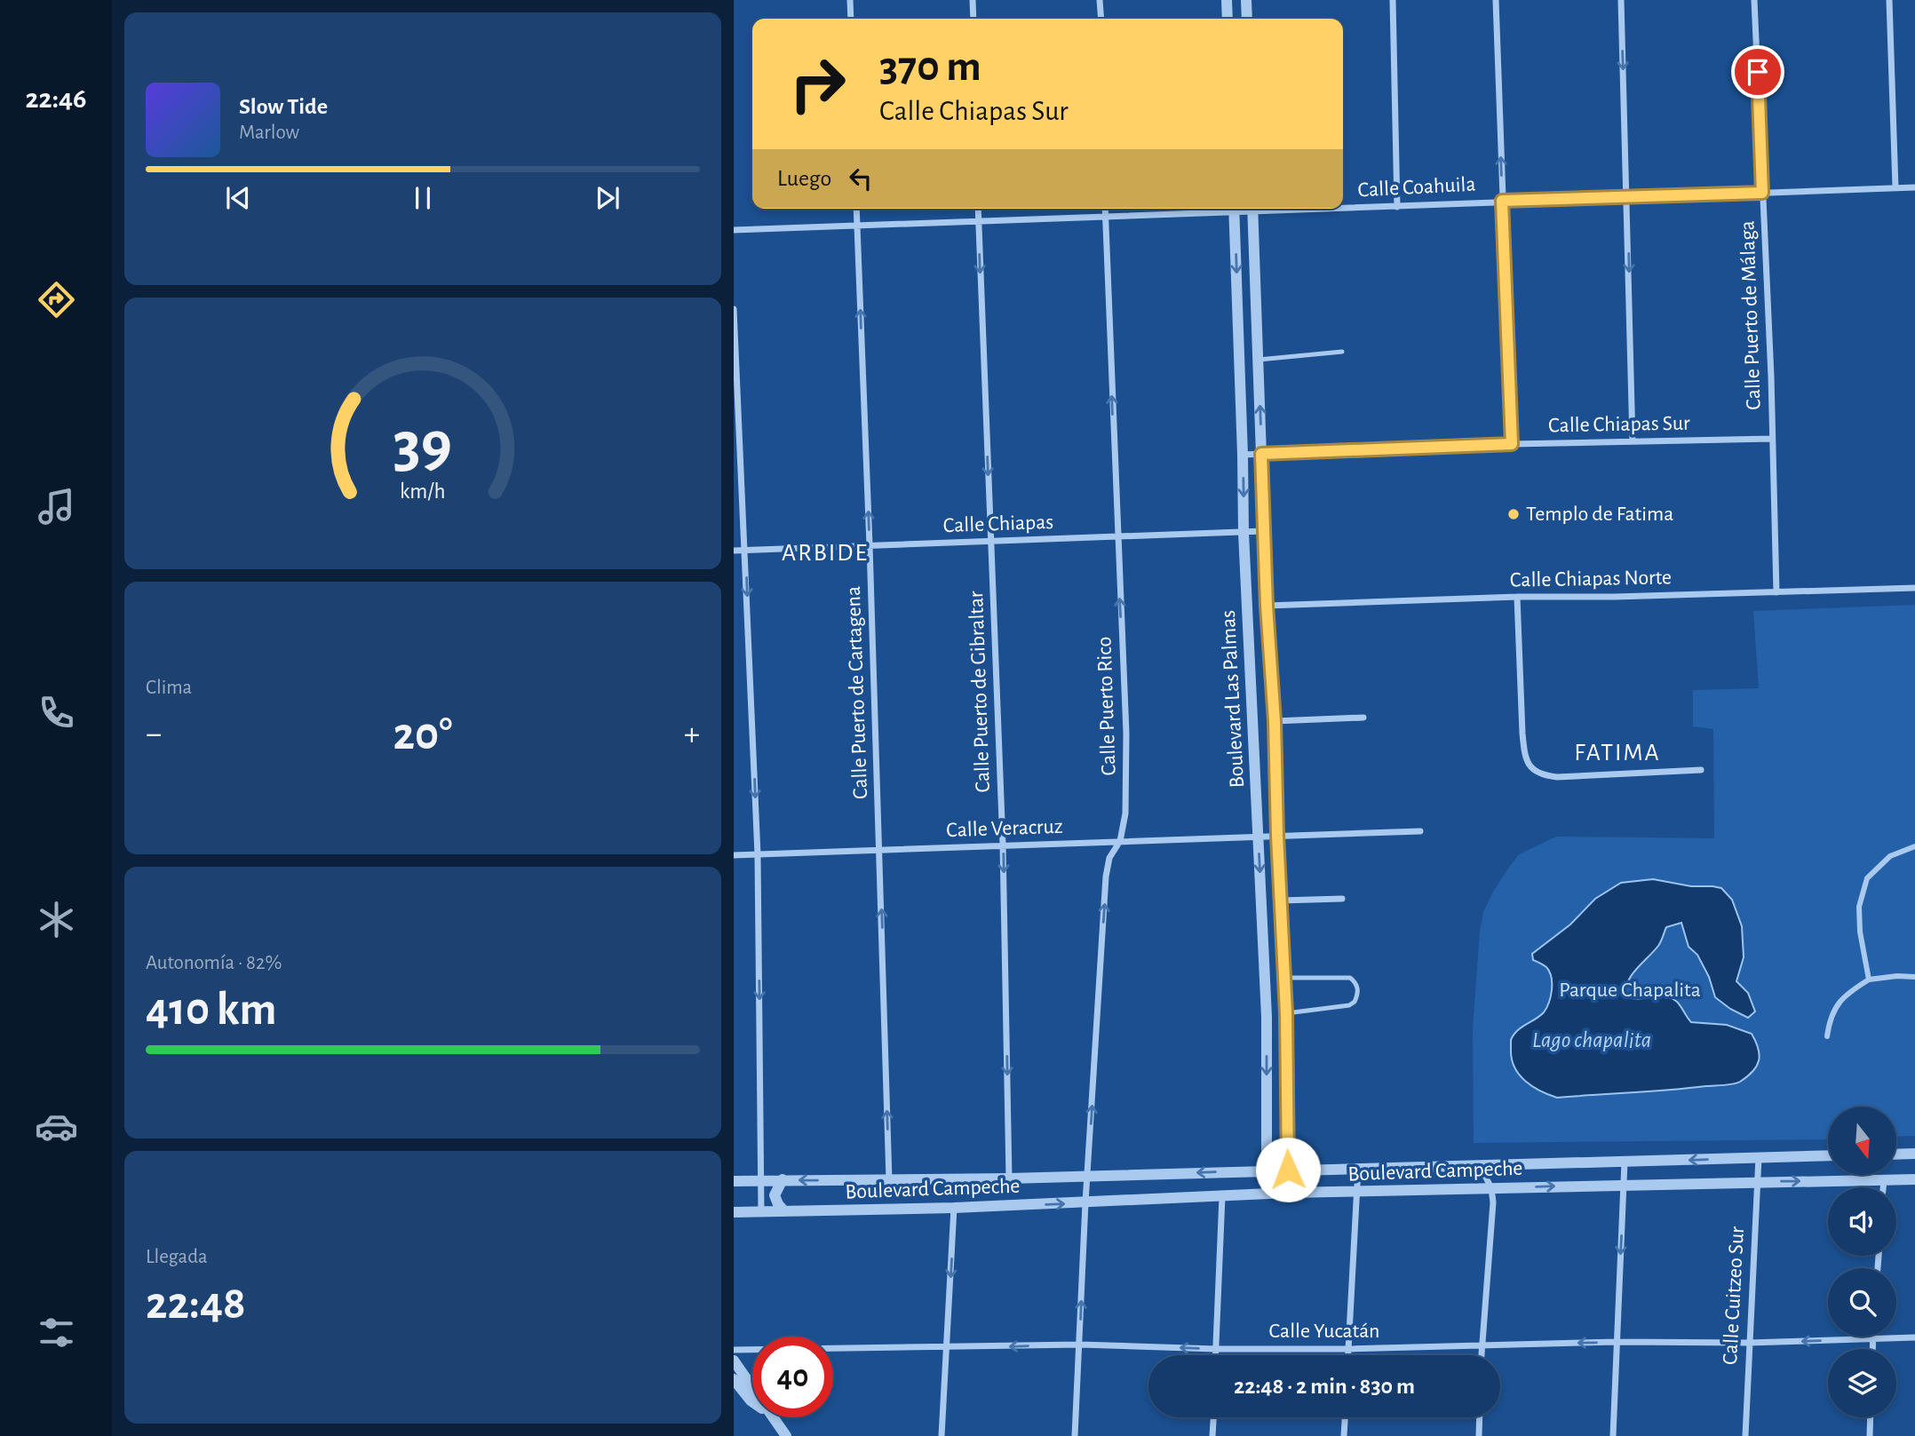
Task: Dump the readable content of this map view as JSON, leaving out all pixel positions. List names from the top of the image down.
{
  "streets": {
    "street": [
      "Calle Coahuila",
      "Calle Puerto de Málaga",
      "Calle Chiapas Sur",
      "Calle Chiapas",
      "Calle Chiapas Norte",
      "Calle Puerto de Gibraltar",
      "Calle Puerto de Cartagena",
      "Boulevard Las Palmas",
      "Calle Puerto Rico",
      "Calle Veracruz",
      "Boulevard Campeche",
      "Calle Cuitzeo Sur",
      "Calle Yucatán"
    ]
  },
  "crossings": [
    ["Calle Coahuila", "Calle Puerto de Málaga"],
    ["Calle Coahuila", "Calle Puerto de Gibraltar"],
    ["Calle Coahuila", "Calle Puerto de Cartagena"],
    ["Calle Coahuila", "Calle Puerto Rico"],
    ["Calle Puerto de Málaga", "Calle Chiapas Sur"],
    ["Calle Puerto de Málaga", "Calle Chiapas Norte"],
    ["Calle Chiapas Sur", "Boulevard Las Palmas"],
    ["Calle Chiapas", "Calle Puerto de Gibraltar"],
    ["Calle Chiapas", "Calle Puerto de Cartagena"],
    ["Calle Chiapas", "Boulevard Las Palmas"],
    ["Calle Chiapas", "Calle Puerto Rico"],
    ["Calle Chiapas Norte", "Boulevard Las Palmas"],
    ["Calle Puerto de Gibraltar", "Calle Veracruz"],
    ["Calle Puerto de Gibraltar", "Boulevard Campeche"],
    ["Calle Puerto de Cartagena", "Calle Veracruz"],
    ["Calle Puerto de Cartagena", "Boulevard Campeche"],
    ["Boulevard Las Palmas", "Calle Veracruz"],
    ["Boulevard Las Palmas", "Boulevard Campeche"],
    ["Calle Puerto Rico", "Calle Veracruz"],
    ["Calle Puerto Rico", "Boulevard Campeche"],
    ["Calle Puerto Rico", "Calle Yucatán"],
    ["Boulevard Campeche", "Calle Cuitzeo Sur"],
    ["Calle Cuitzeo Sur", "Calle Yucatán"]
  ],
  "one_way": [
    "Calle Puerto de Gibraltar",
    "Calle Puerto de Cartagena",
    "Calle Puerto Rico",
    "Calle Yucatán"
  ],
  "districts": ["ARBIDE", "FATIMA"],
  "water": ["Lago chapalita"],
  "parks": ["Parque Chapalita"],
  "places": ["Templo de Fatima"],
  "north": "bottom",
  "page": {
    "tabs": "22:46",
    "turn": ["370 m", "Calle Chiapas Sur"],
    "song": ["Slow Tide", "Marlow"],
    "then": "Luego",
    "tile": [
      "Clima",
      ["Autonomía · 82%", "410 km"],
      ["Llegada", "22:48"]
    ],
    "heat": ["−", "20°", "+"],
    "limit": "40",
    "trip": "22:48 · 2 min · 830 m",
    "gauge": ["39", "km/h"]
  }
}
